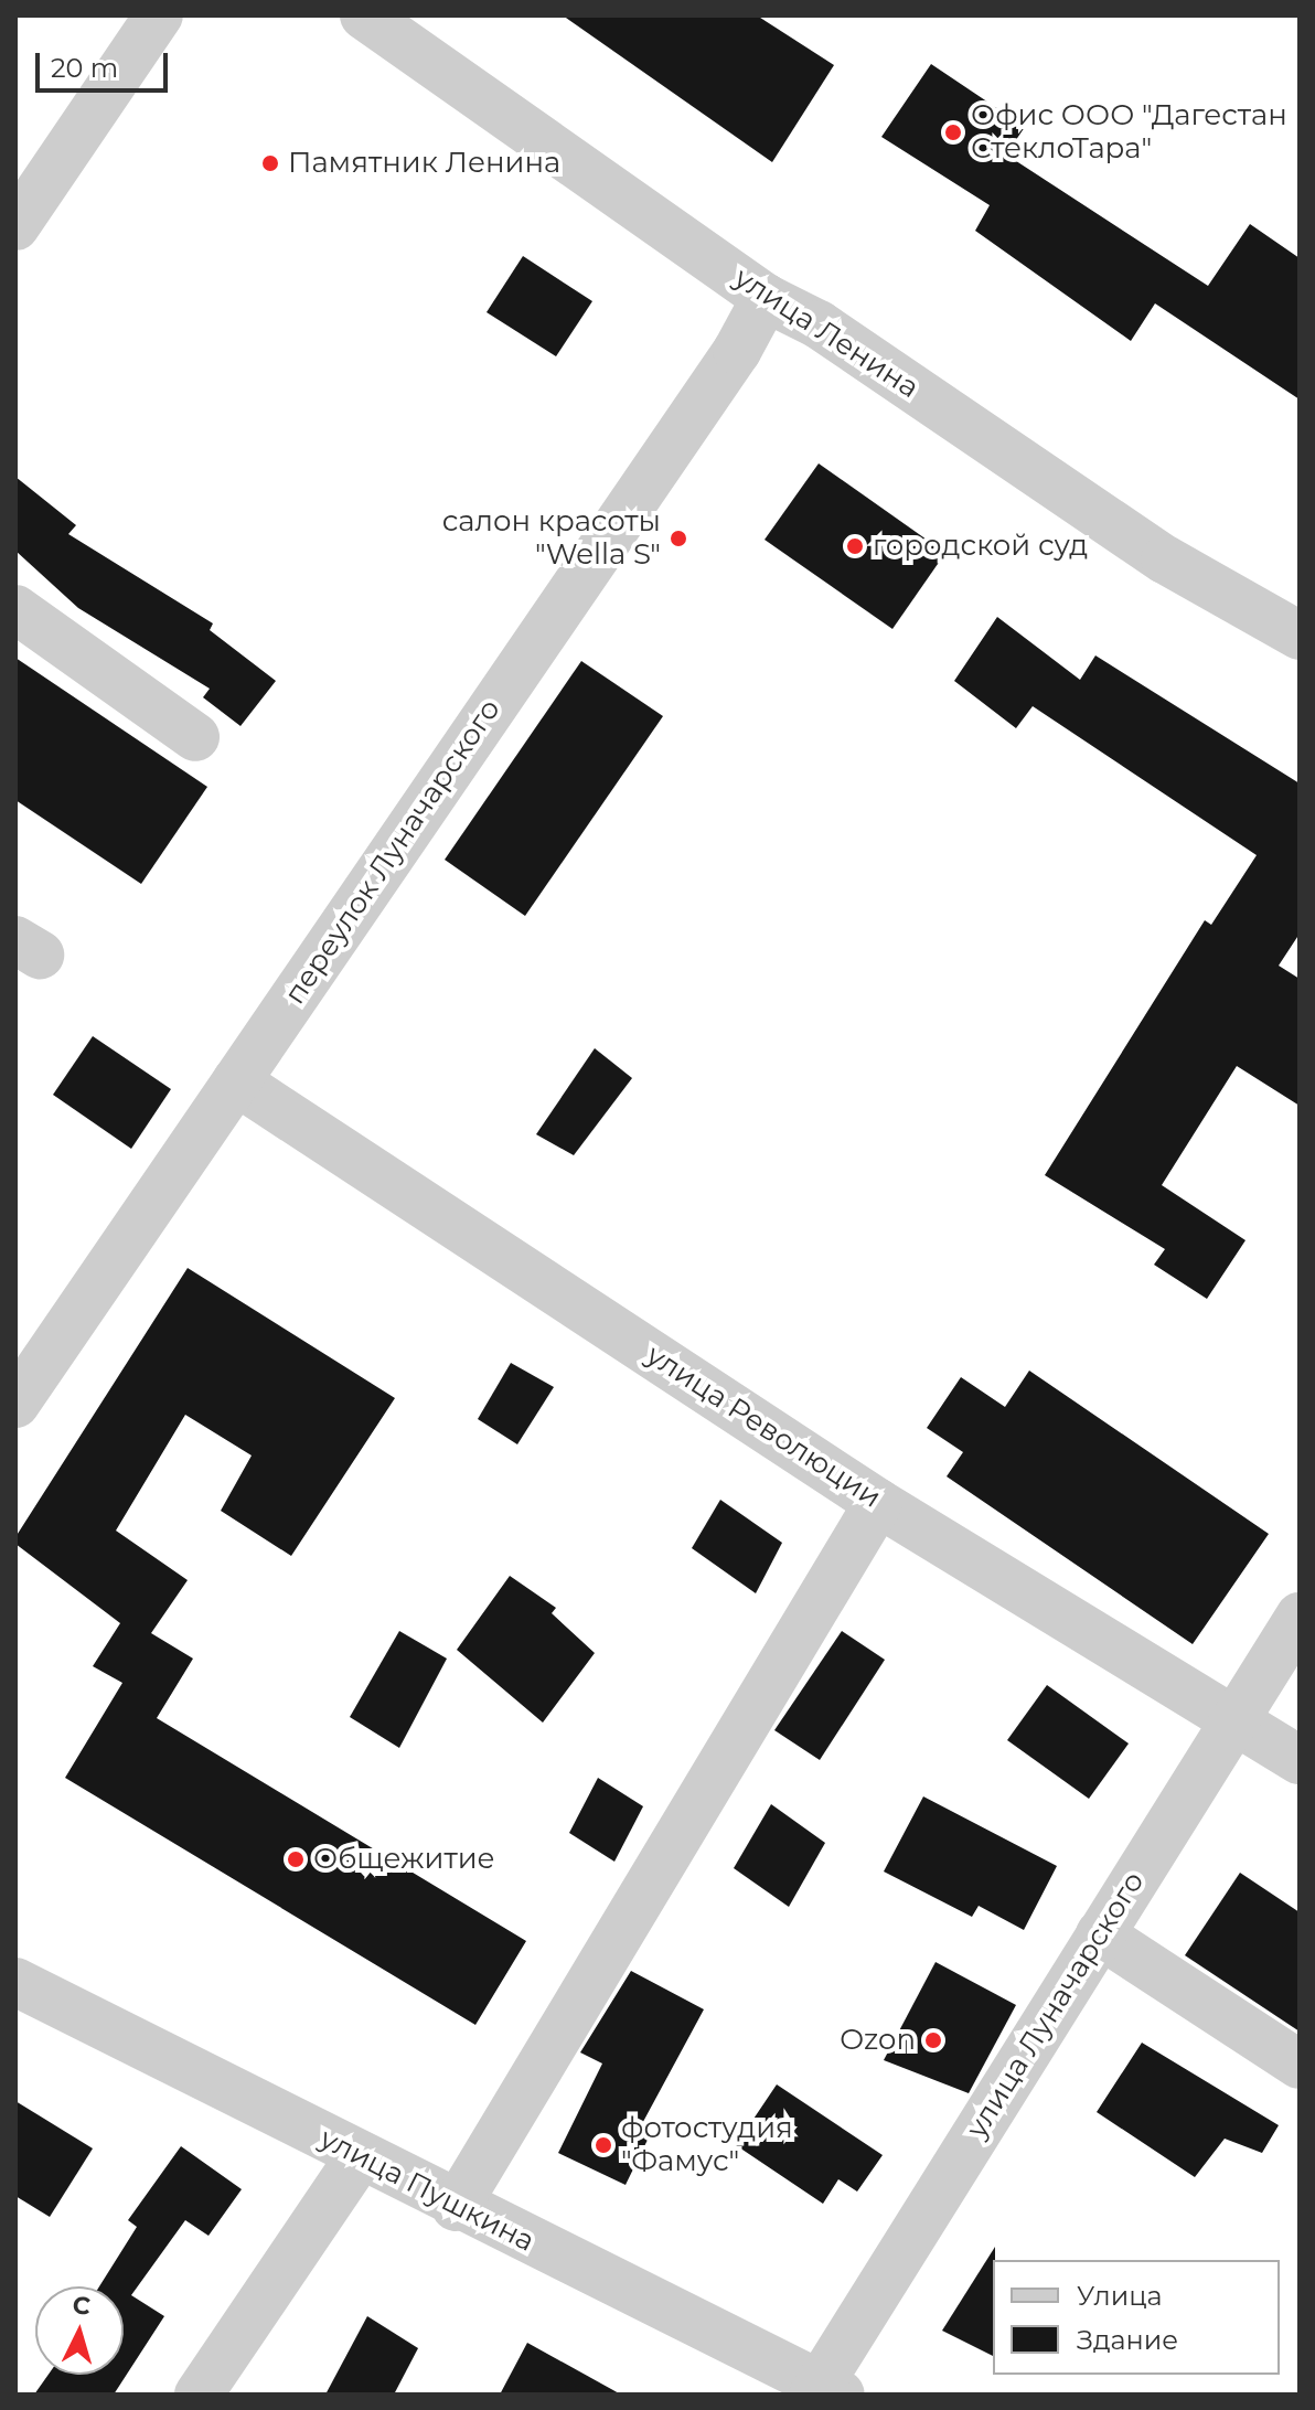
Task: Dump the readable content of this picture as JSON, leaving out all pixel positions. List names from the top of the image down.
{
  "streets": {
    "street": [
      "улица Ленина",
      "переулок Луначарского",
      "улица Революции",
      "улица Луначарского",
      "улица Пушкина"
    ]
  },
  "crossings": [
    ["улица Ленина", "переулок Луначарского"],
    ["переулок Луначарского", "улица Революции"],
    ["улица Революции", "улица Луначарского"],
    ["улица Луначарского", "улица Пушкина"]
  ],
  "places": [
    "Офис ООО \"Дагестан СтеклоТара\"",
    "Памятник Ленина",
    "салон красоты \"Wella S\"",
    "городской суд",
    "Общежитие",
    "Ozon",
    "фотостудия \"Фамус\""
  ],
  "legend": ["Улица", "Здание"],
  "scale_bar": "20 m",
  "north": "top"
}
